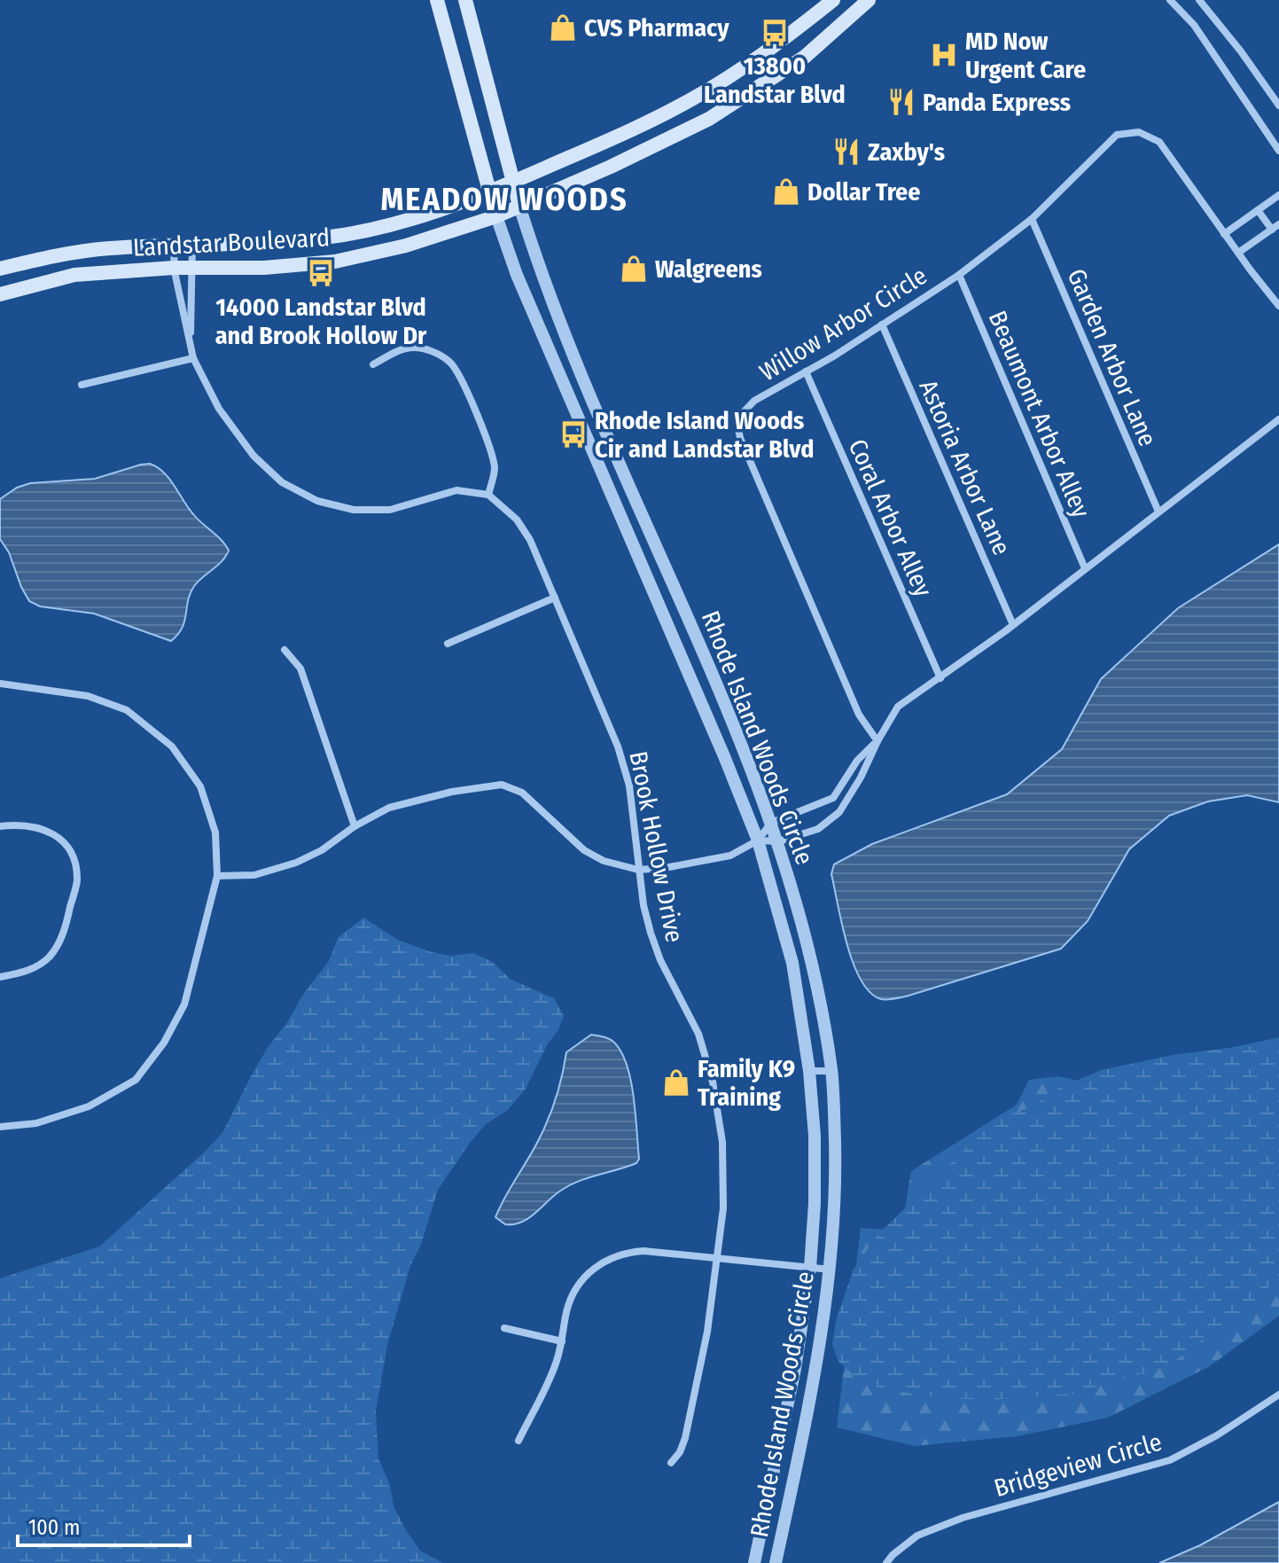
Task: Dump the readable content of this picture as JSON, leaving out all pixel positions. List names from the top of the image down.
{
  "streets": {
    "main road": ["Landstar Boulevard"],
    "street": [
      "Willow Arbor Circle",
      "Garden Arbor Lane",
      "Beaumont Arbor Alley",
      "Astoria Arbor Lane",
      "Coral Arbor Alley",
      "Rhode Island Woods Circle",
      "Brook Hollow Drive",
      "Bridgeview Circle"
    ]
  },
  "crossings": [
    ["Landstar Boulevard", "Rhode Island Woods Circle"],
    ["Willow Arbor Circle", "Garden Arbor Lane"],
    ["Willow Arbor Circle", "Beaumont Arbor Alley"],
    ["Willow Arbor Circle", "Astoria Arbor Lane"],
    ["Willow Arbor Circle", "Coral Arbor Alley"]
  ],
  "districts": ["MEADOW WOODS"],
  "places": {
    "shop": [
      "CVS Pharmacy",
      "Dollar Tree",
      "Walgreens",
      "Family K9 Training"
    ],
    "bus stop": ["13800 Landstar Blvd", "14000 Landstar Blvd and Brook Hollow Dr", "Rhode Island Woods Cir and Landstar Blvd"],
    "hospital": ["MD Now Urgent Care"],
    "restaurant": ["Panda Express", "Zaxby's"]
  },
  "scale_bar": "100 m"
}
